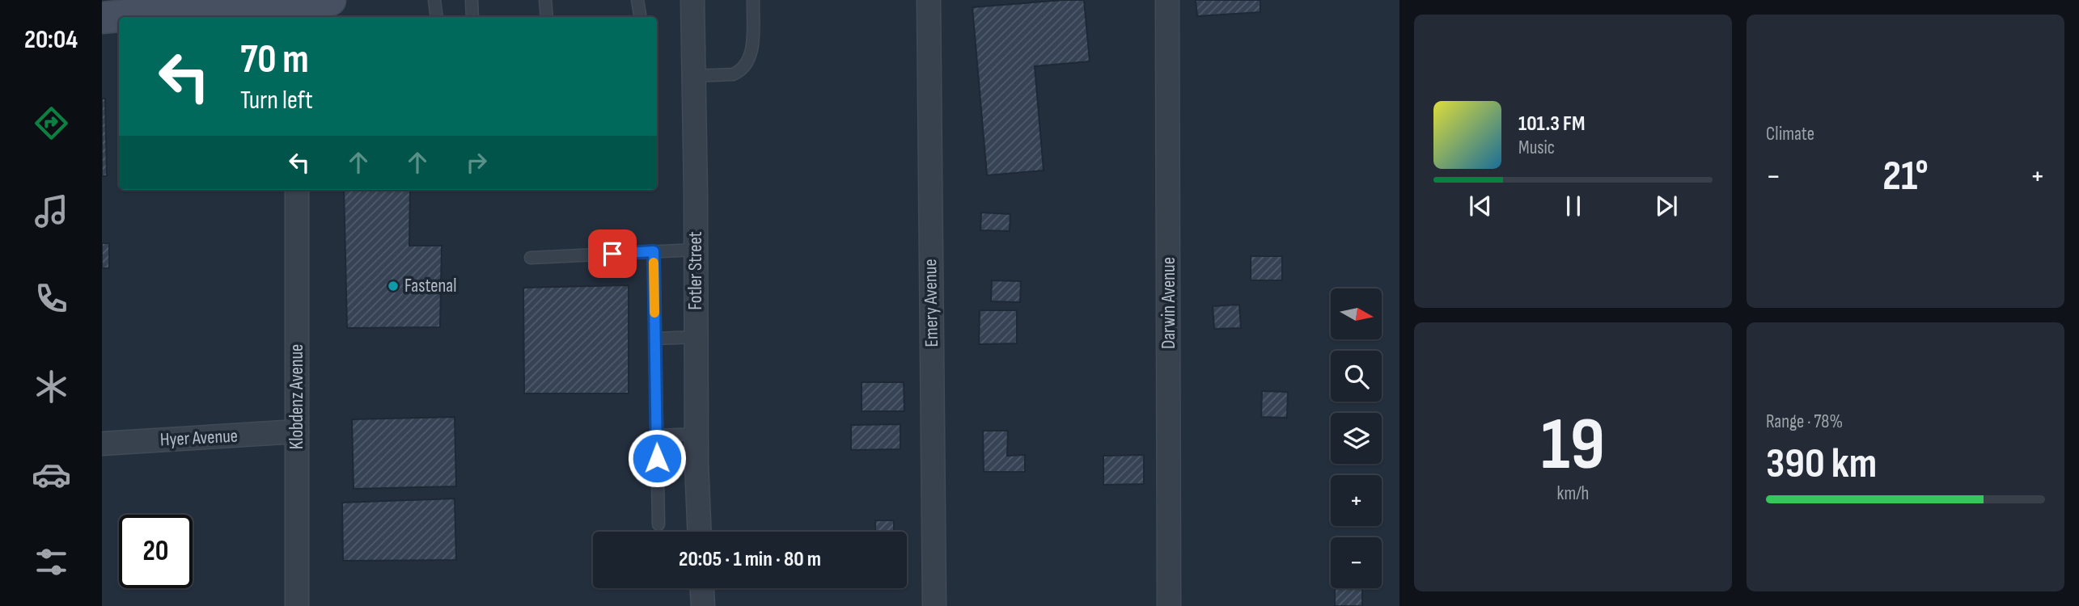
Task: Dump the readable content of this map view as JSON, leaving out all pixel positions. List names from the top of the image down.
{
  "streets": {
    "street": [
      "Fotler Street",
      "Emery Avenue",
      "Darwin Avenue",
      "Klobdenz Avenue",
      "Hyer Avenue"
    ]
  },
  "crossings": [
    ["Klobdenz Avenue", "Hyer Avenue"]
  ],
  "places": ["Fastenal"],
  "north": "right",
  "page": {
    "tabs": "20:04",
    "tile": [
      "Climate",
      ["19", "km/h"],
      ["Range · 78%", "390 km"]
    ],
    "turn": ["70 m", "Turn left"],
    "song": ["101.3 FM", "Music"],
    "heat": ["−", "21°", "+"],
    "map_buttons": ["+", "−"],
    "limit": "20",
    "trip": "20:05 · 1 min · 80 m"
  }
}
